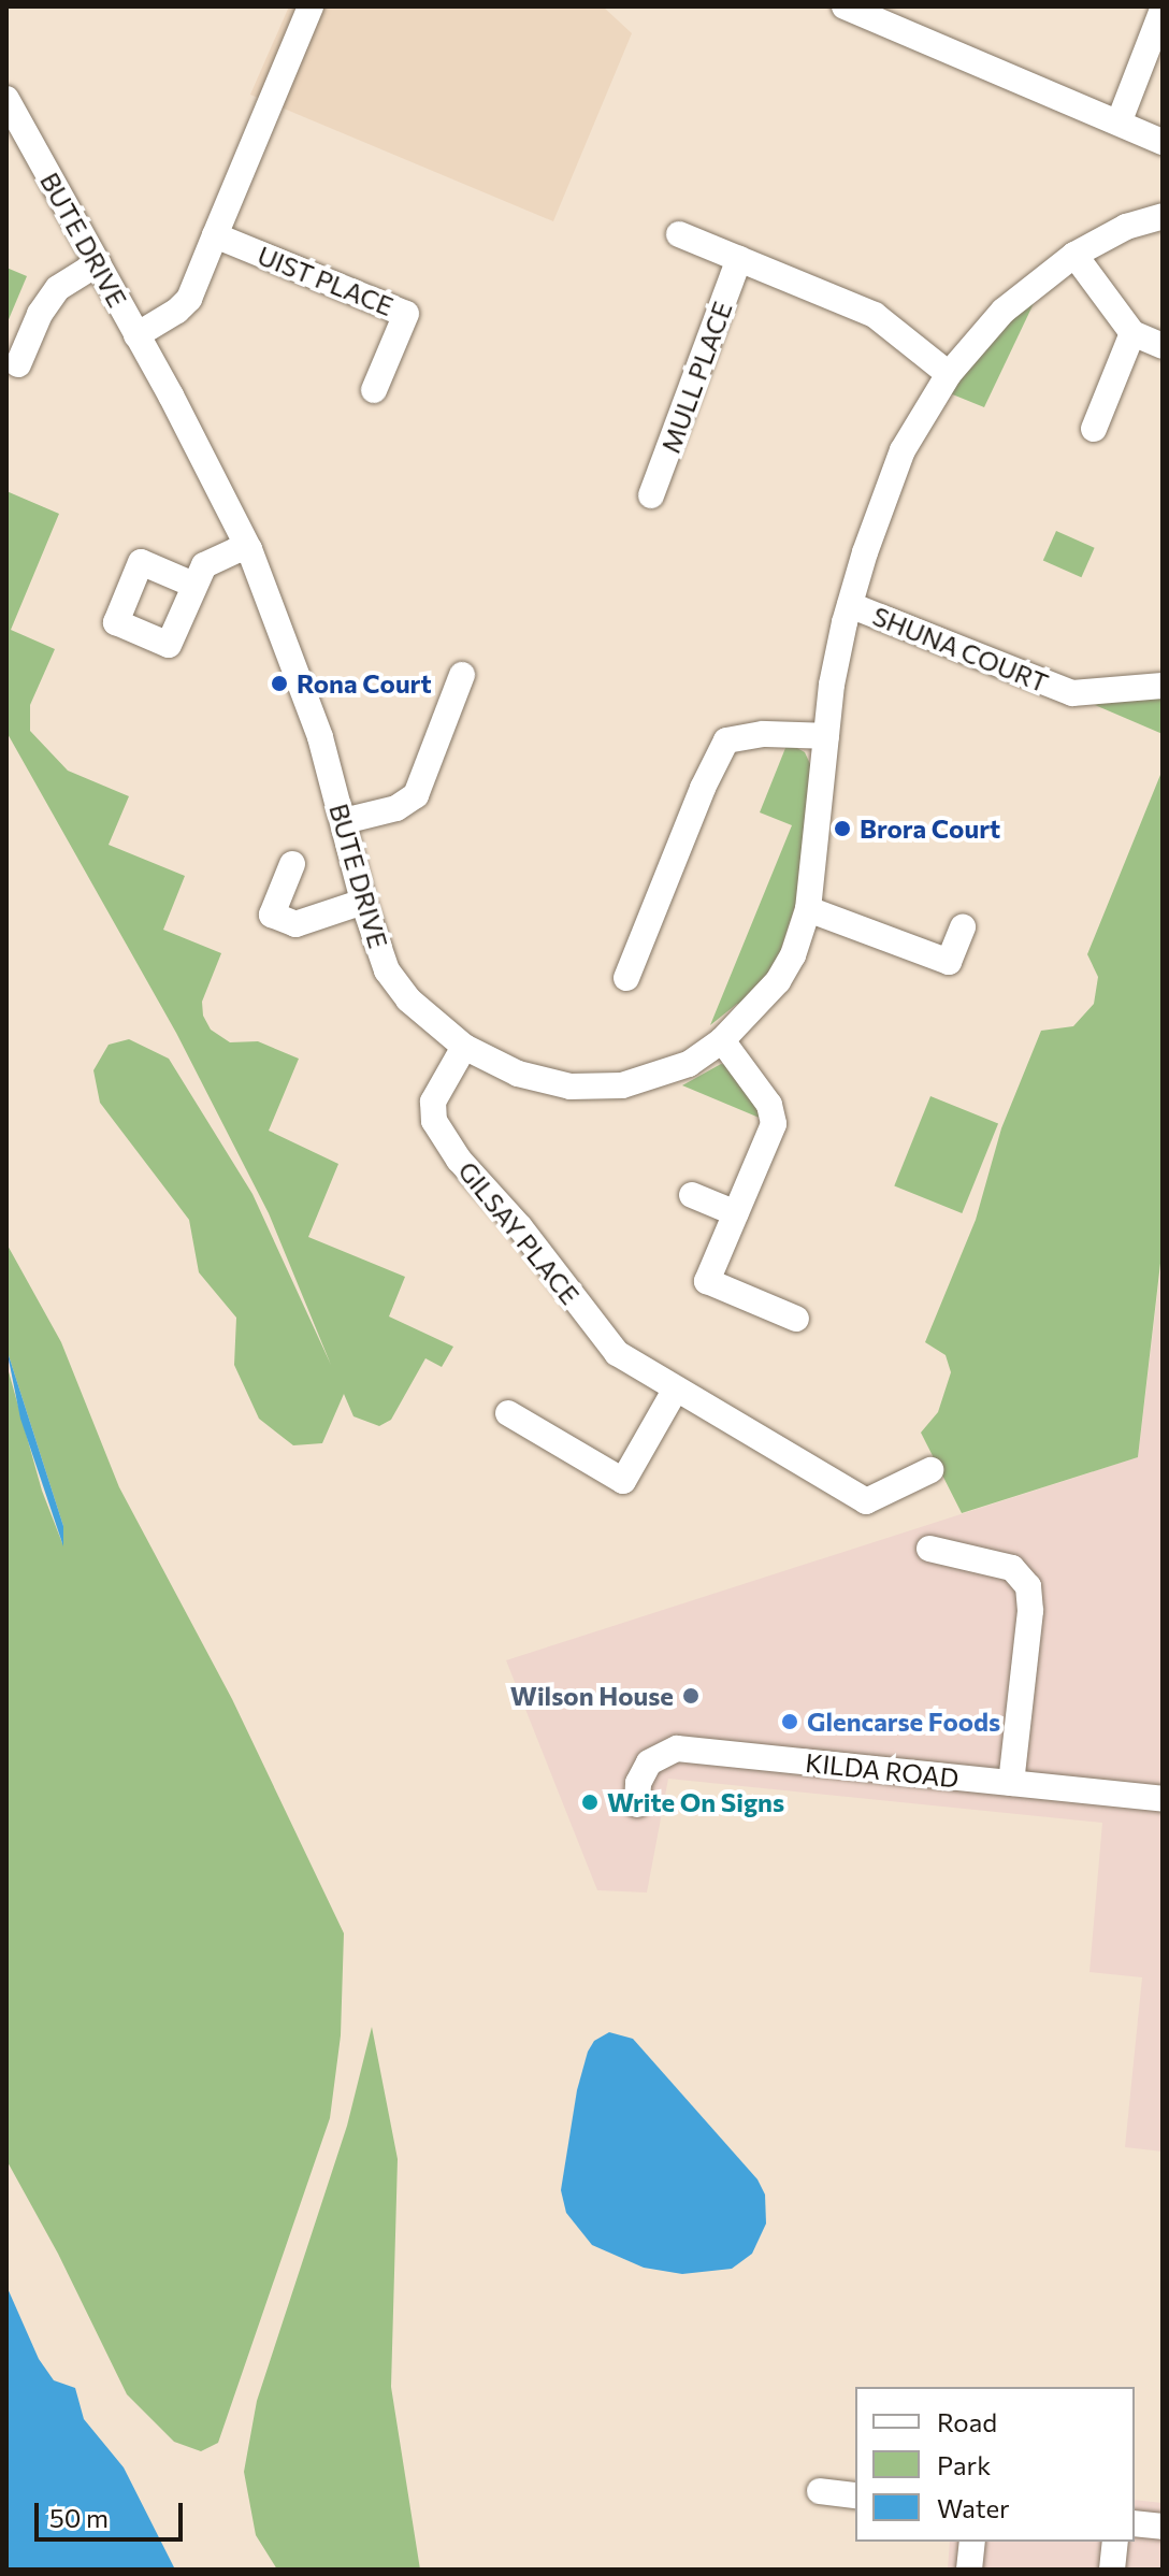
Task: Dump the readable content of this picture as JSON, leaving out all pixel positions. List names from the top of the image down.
{
  "streets": {
    "street": [
      "BUTE DRIVE",
      "UIST PLACE",
      "MULL PLACE",
      "SHUNA COURT",
      "GILSAY PLACE",
      "KILDA ROAD"
    ]
  },
  "crossings": [
    ["BUTE DRIVE", "SHUNA COURT"],
    ["BUTE DRIVE", "GILSAY PLACE"]
  ],
  "places": [
    "Rona Court",
    "Brora Court",
    "Wilson House",
    "Glencarse Foods",
    "Write On Signs"
  ],
  "legend": ["Road", "Park", "Water"],
  "scale_bar": "50 m"
}
